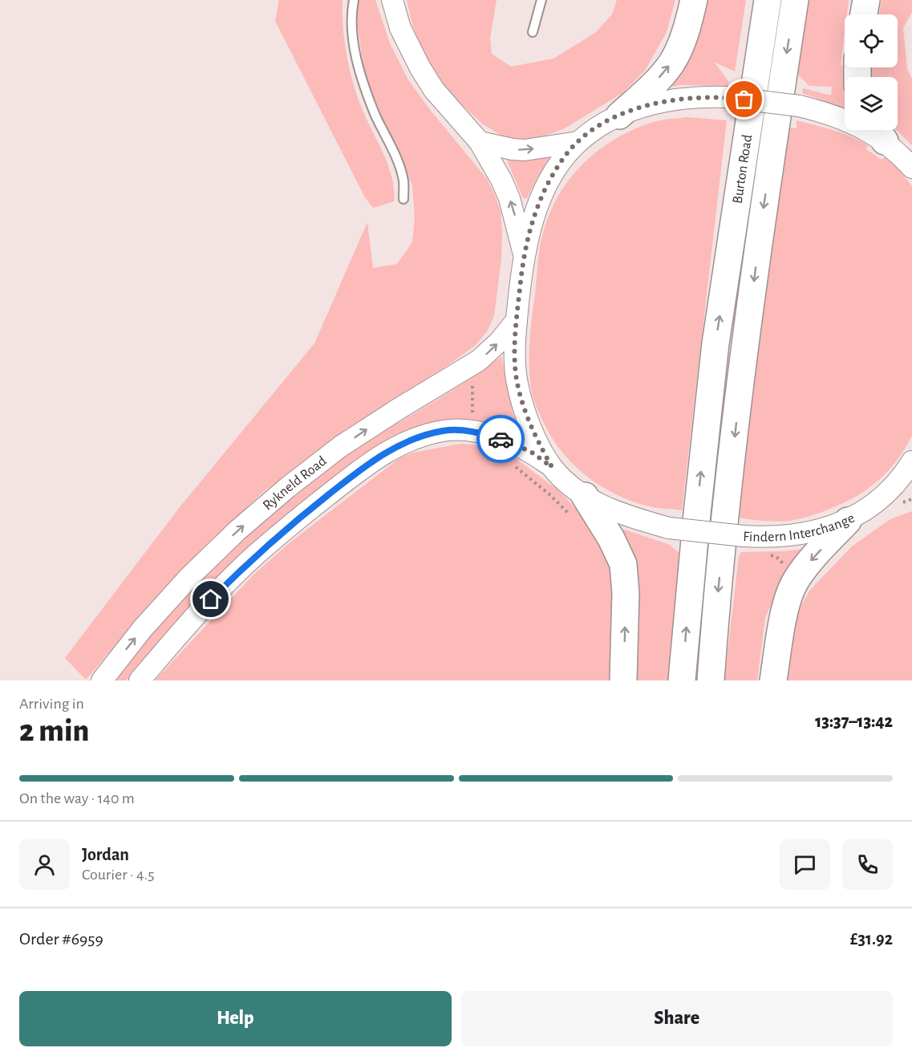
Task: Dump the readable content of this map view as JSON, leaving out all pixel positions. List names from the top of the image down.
{
  "streets": {
    "highway": ["Burton Road"],
    "street": ["Rykneld Road", "Findern Interchange"]
  },
  "crossings": [
    ["Rykneld Road", "Findern Interchange"]
  ],
  "one_way": ["Rykneld Road"],
  "page": {
    "heading": ["2 min", "Arriving in", "13:37–13:42"],
    "panel": [
      "Jordan",
      "Courier · 4.5",
      "Order #6959",
      "£31.92"
    ],
    "bar": "On the way · 140 m",
    "buttons": ["Help", "Share"]
  }
}
